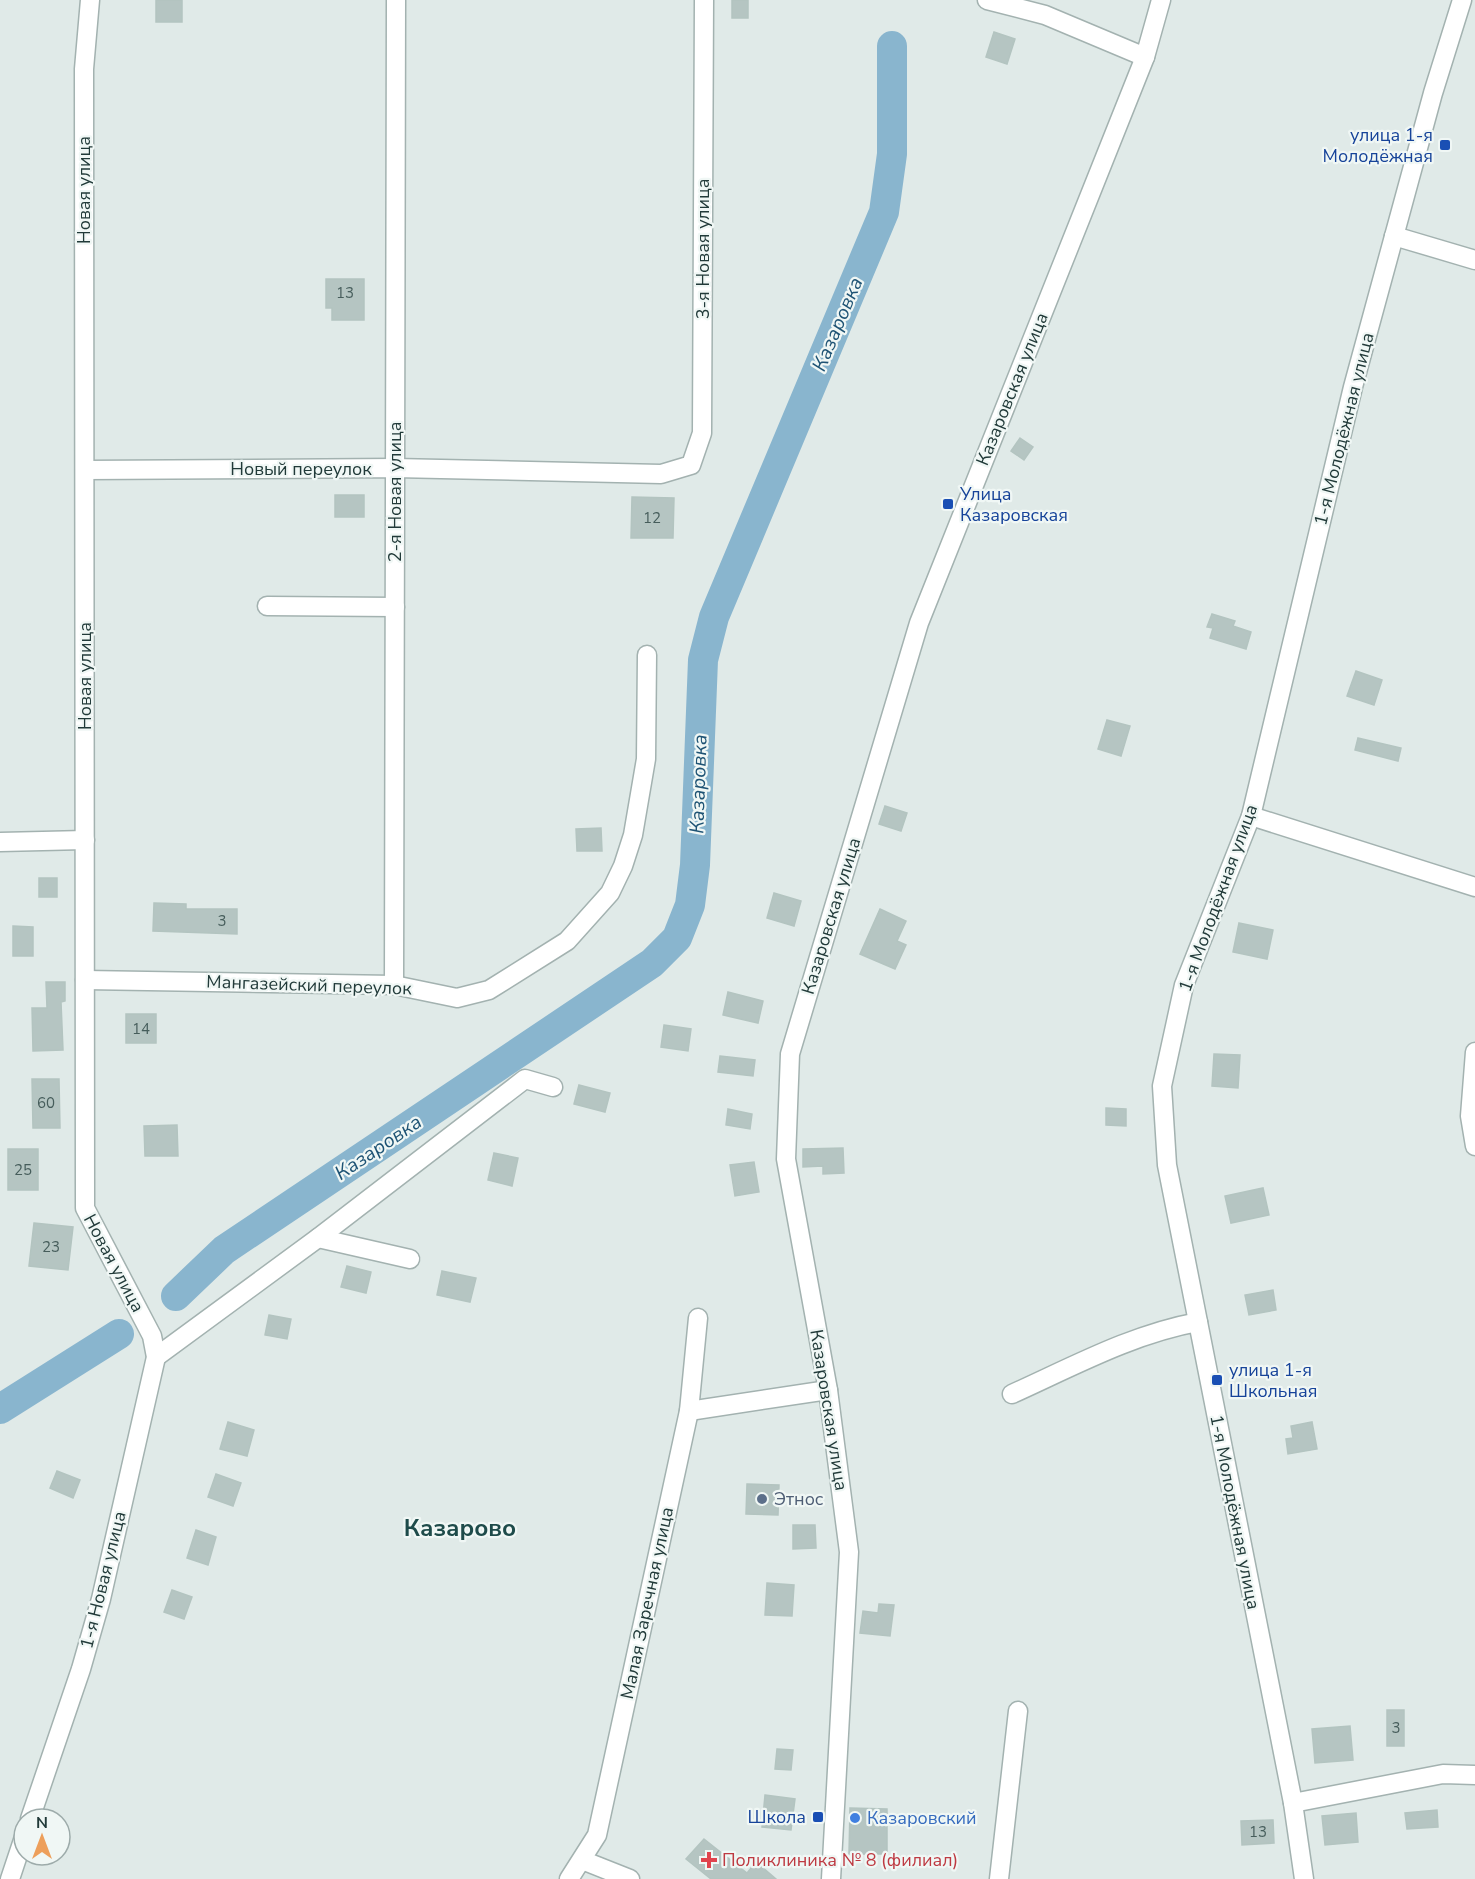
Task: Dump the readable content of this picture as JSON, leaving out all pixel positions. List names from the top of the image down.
{
  "streets": {
    "street": [
      "Новая улица",
      "3-я Новая улица",
      "Казаровская улица",
      "1-я Молодёжная улица",
      "Новый переулок",
      "2-я Новая улица",
      "Мангазейский переулок",
      "1-я Новая улица",
      "Малая Заречная улица"
    ]
  },
  "crossings": [
    ["Новая улица", "Новый переулок"],
    ["Новая улица", "Мангазейский переулок"],
    ["Новая улица", "1-я Новая улица"],
    ["3-я Новая улица", "Новый переулок"],
    ["Новый переулок", "2-я Новая улица"],
    ["2-я Новая улица", "Мангазейский переулок"]
  ],
  "districts": ["Казарово"],
  "water": ["Казаровка"],
  "places": {
    "transit": [
      "улица 1-я Молодёжная",
      "Улица Казаровская",
      "улица 1-я Школьная",
      "Школа"
    ],
    "other": ["Этнос", "Казаровский"],
    "health": ["Поликлиника № 8 (филиал)"]
  },
  "house_numbers": [
    "13",
    "12",
    "3",
    "14",
    "60",
    "25",
    "23",
    "3",
    "13"
  ],
  "north": "top"
}
